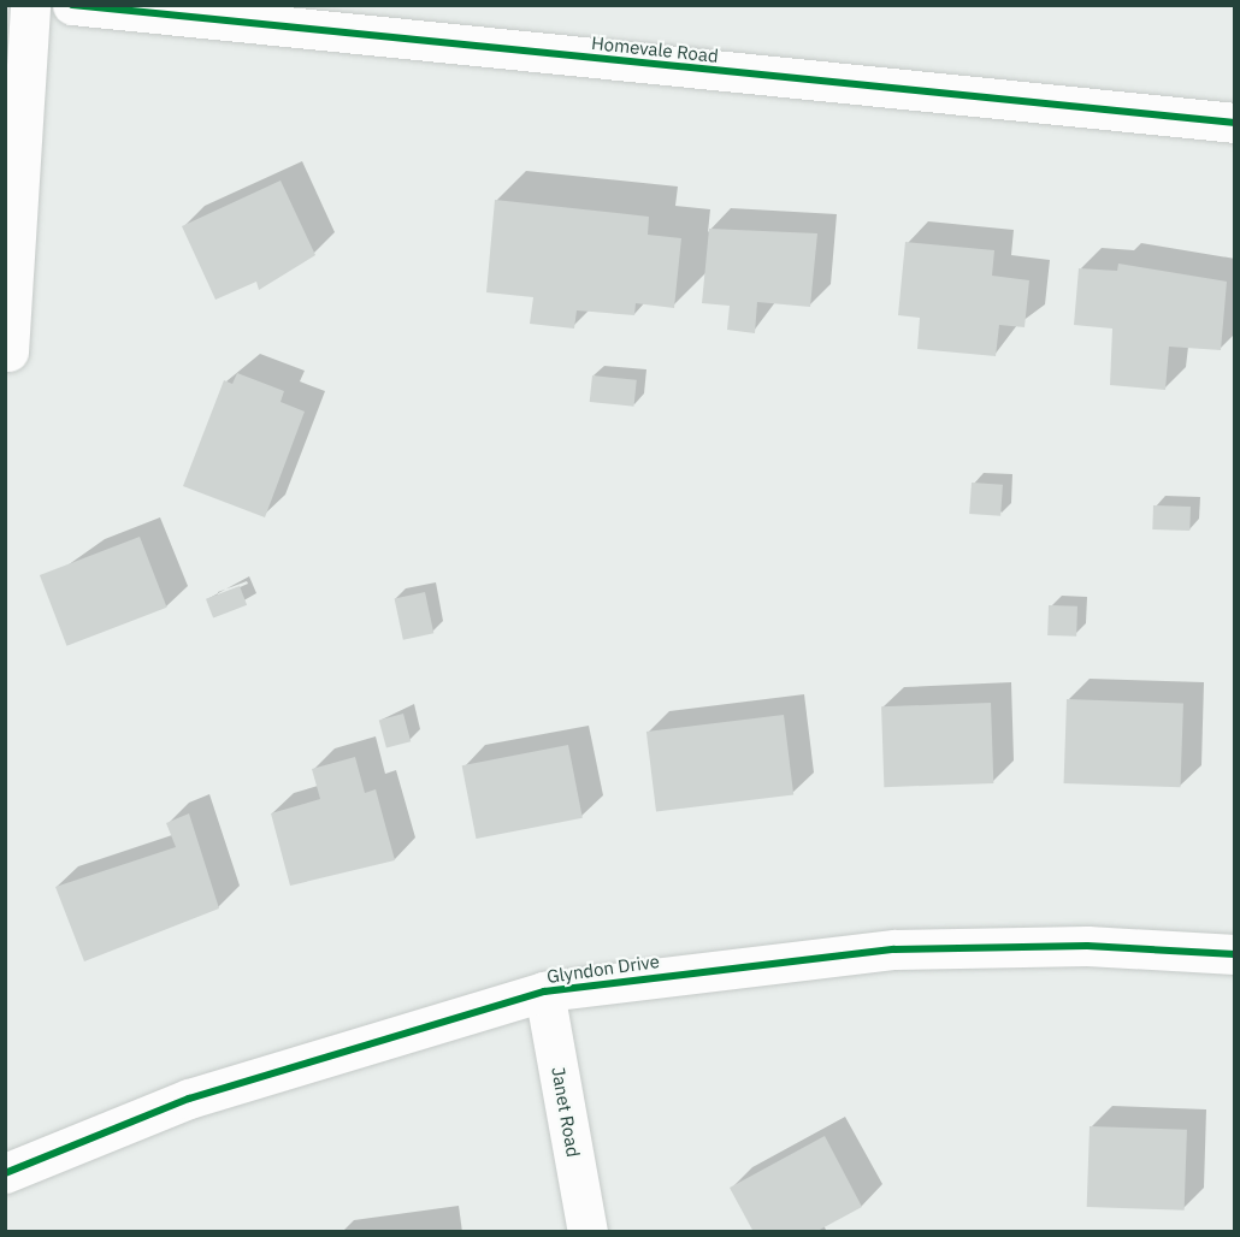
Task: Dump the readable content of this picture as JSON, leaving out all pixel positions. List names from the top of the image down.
{
  "streets": {
    "street": ["Homevale Road", "Glyndon Drive", "Janet Road"]
  },
  "crossings": [
    ["Glyndon Drive", "Janet Road"]
  ]
}
